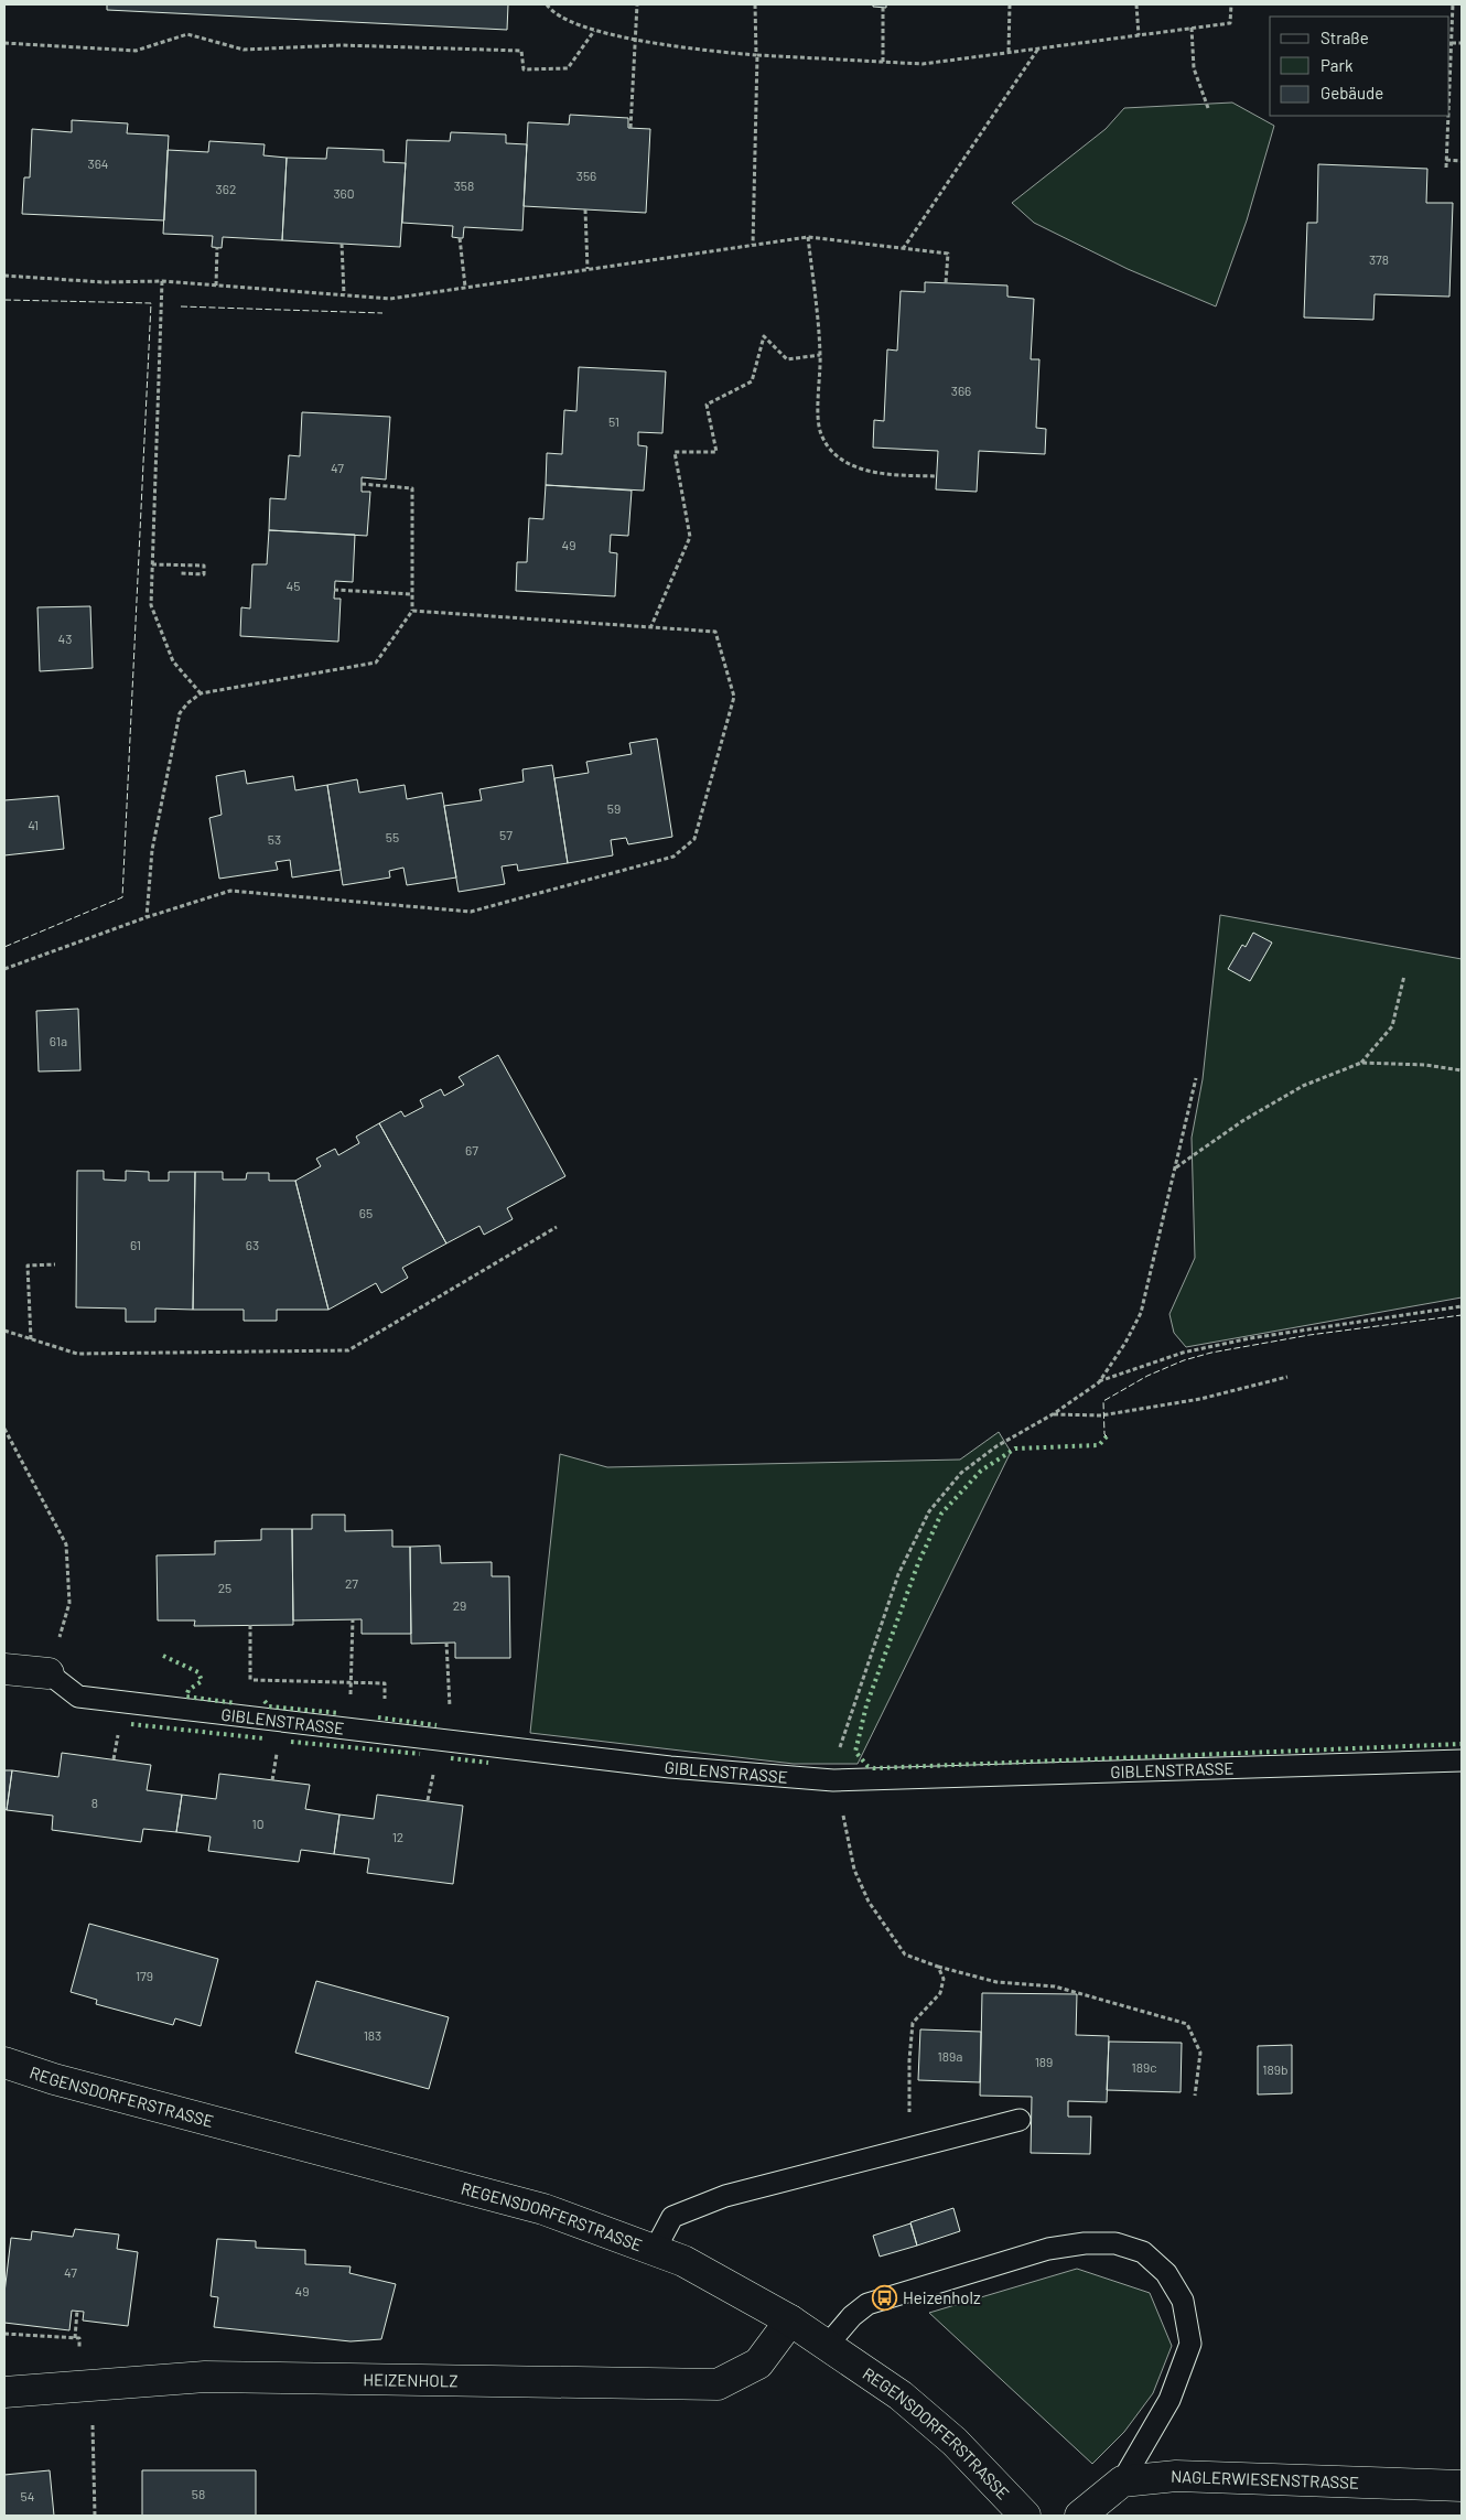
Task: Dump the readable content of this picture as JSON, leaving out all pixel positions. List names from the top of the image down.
{
  "streets": {
    "street": ["REGENSDORFERSTRASSE", "HEIZENHOLZ", "NAGLERWIESENSTRASSE"],
    "lane": ["GIBLENSTRASSE"]
  },
  "crossings": [
    ["REGENSDORFERSTRASSE", "HEIZENHOLZ"]
  ],
  "places": {
    "bus stop": ["Heizenholz"]
  },
  "house_numbers": [
    "364",
    "356",
    "358",
    "362",
    "360",
    "378",
    "366",
    "51",
    "47",
    "49",
    "45",
    "43",
    "59",
    "41",
    "57",
    "55",
    "53",
    "61a",
    "67",
    "65",
    "61",
    "63",
    "27",
    "25",
    "29",
    "8",
    "10",
    "12",
    "179",
    "183",
    "189a",
    "189",
    "189c",
    "189b",
    "47",
    "49",
    "58",
    "54"
  ],
  "legend": ["Straße", "Park", "Gebäude"]
}
